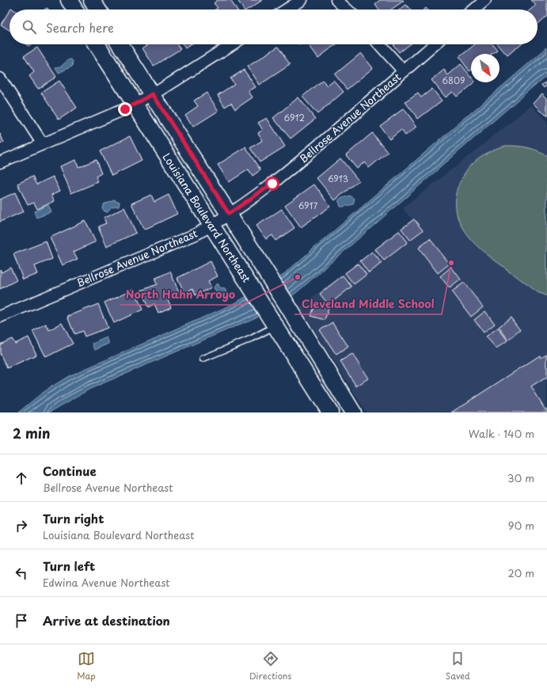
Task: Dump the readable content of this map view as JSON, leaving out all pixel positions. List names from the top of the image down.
{
  "streets": {
    "main road": ["Louisiana Boulevard Northeast"],
    "street": ["Bellrose Avenue Northeast"]
  },
  "crossings": [
    ["Bellrose Avenue Northeast", "Louisiana Boulevard Northeast"]
  ],
  "places": ["Cleveland Middle School", "North Hahn Arroyo"],
  "house_numbers": [
    "6809",
    "6912",
    "6913",
    "6917"
  ],
  "north": "bottom right",
  "page": {
    "search": "Search here",
    "heading": ["2 min", "Walk · 140 m"],
    "list": [
      ["Continue", "Bellrose Avenue Northeast", "30 m"],
      ["Turn right", "Louisiana Boulevard Northeast", "90 m"],
      ["Turn left", "Edwina Avenue Northeast", "20 m"],
      "Arrive at destination"
    ],
    "nav": ["Map", "Directions", "Saved"]
  }
}
